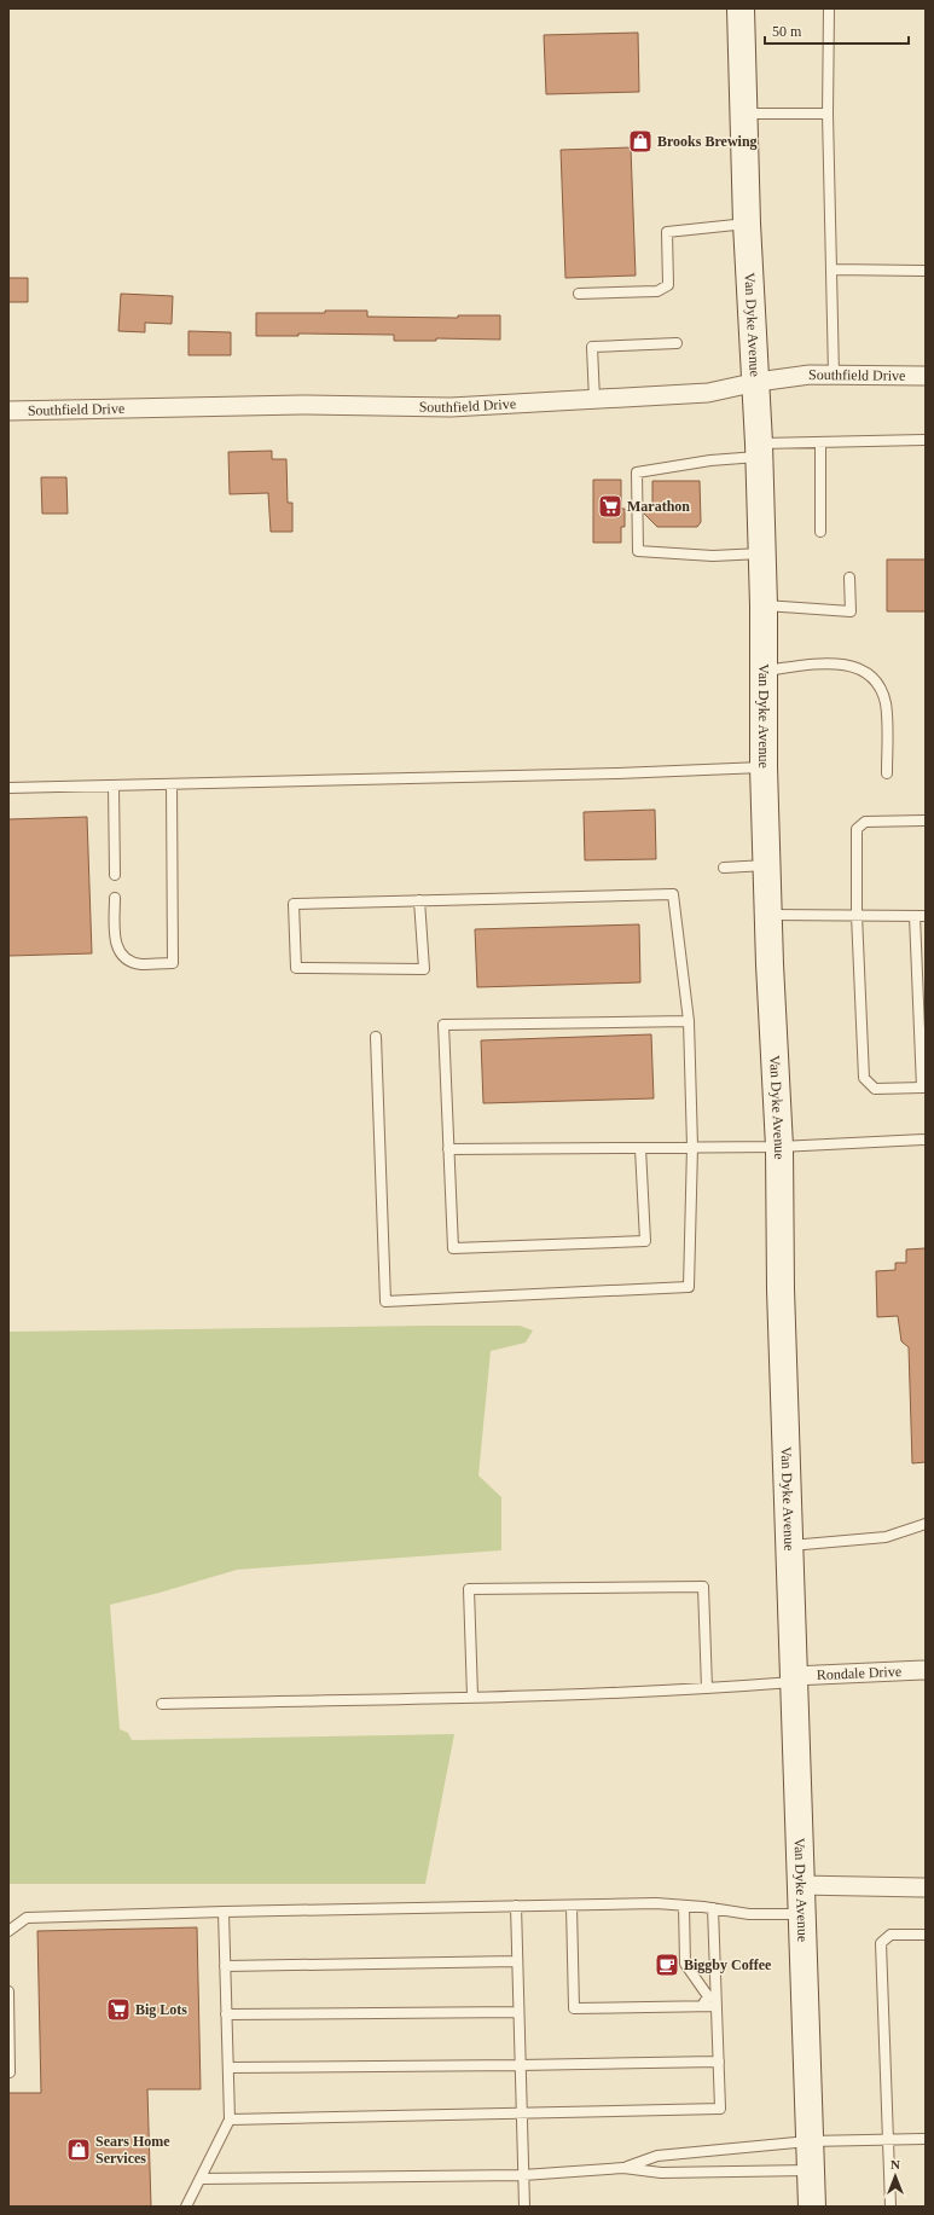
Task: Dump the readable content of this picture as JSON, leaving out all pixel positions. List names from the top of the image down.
{
  "streets": {
    "main road": ["Van Dyke Avenue"],
    "street": ["Southfield Drive", "Rondale Drive"]
  },
  "crossings": [
    ["Van Dyke Avenue", "Southfield Drive"],
    ["Van Dyke Avenue", "Rondale Drive"]
  ],
  "places": {
    "shop": ["Brooks Brewing", "Sears Home Services"],
    "supermarket": ["Marathon", "Big Lots"],
    "cafe": ["Biggby Coffee"]
  },
  "scale_bar": "50 m",
  "north": "top"
}
